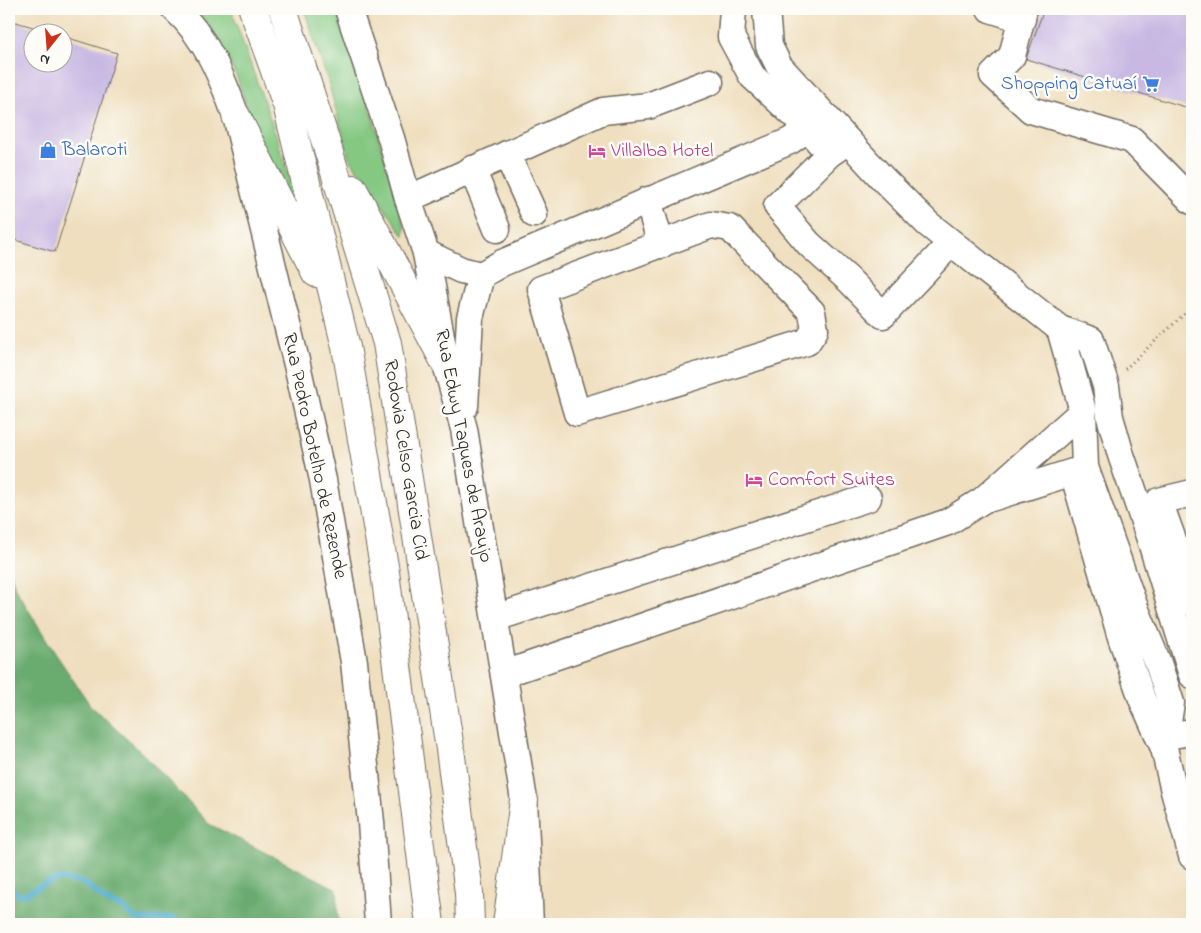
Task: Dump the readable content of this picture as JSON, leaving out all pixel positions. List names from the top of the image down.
{
  "streets": {
    "highway": ["Rodovia Celso Garcia Cid"],
    "street": ["Rua Edwy Taques de Araujo", "Rua Pedro Botelho de Rezende"]
  },
  "places": {
    "supermarket": ["Shopping Catuaí"],
    "shop": ["Balaroti"],
    "hotel": ["Villalba Hotel", "Comfort Suites"]
  },
  "north": "bottom"
}
